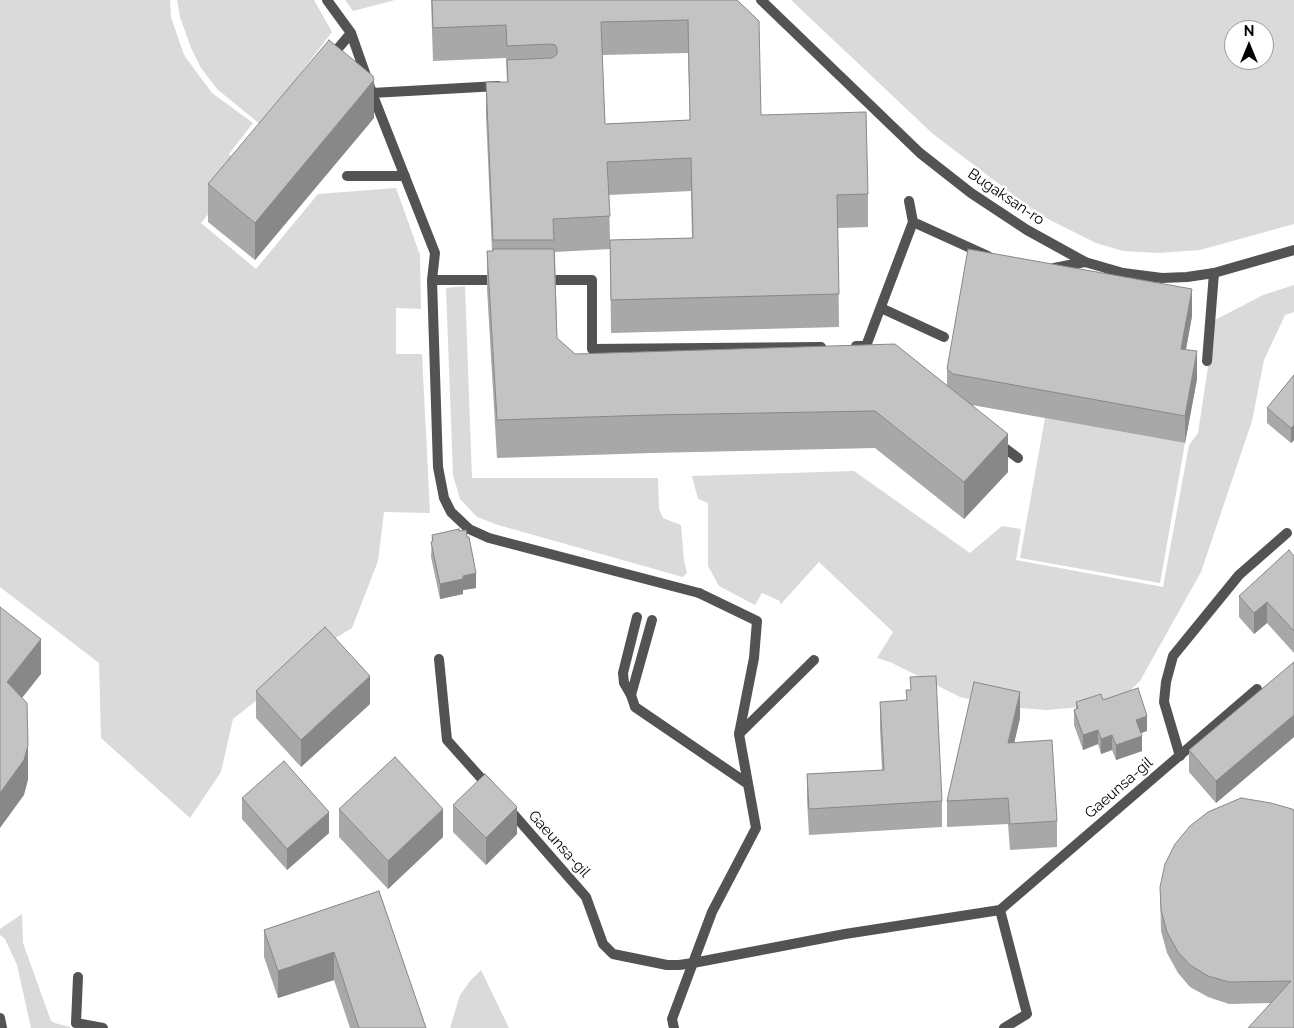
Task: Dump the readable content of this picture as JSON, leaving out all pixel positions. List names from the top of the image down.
{
  "streets": {
    "street": ["Bugaksan-ro", "Gaeunsa-gil"]
  },
  "north": "top"
}
